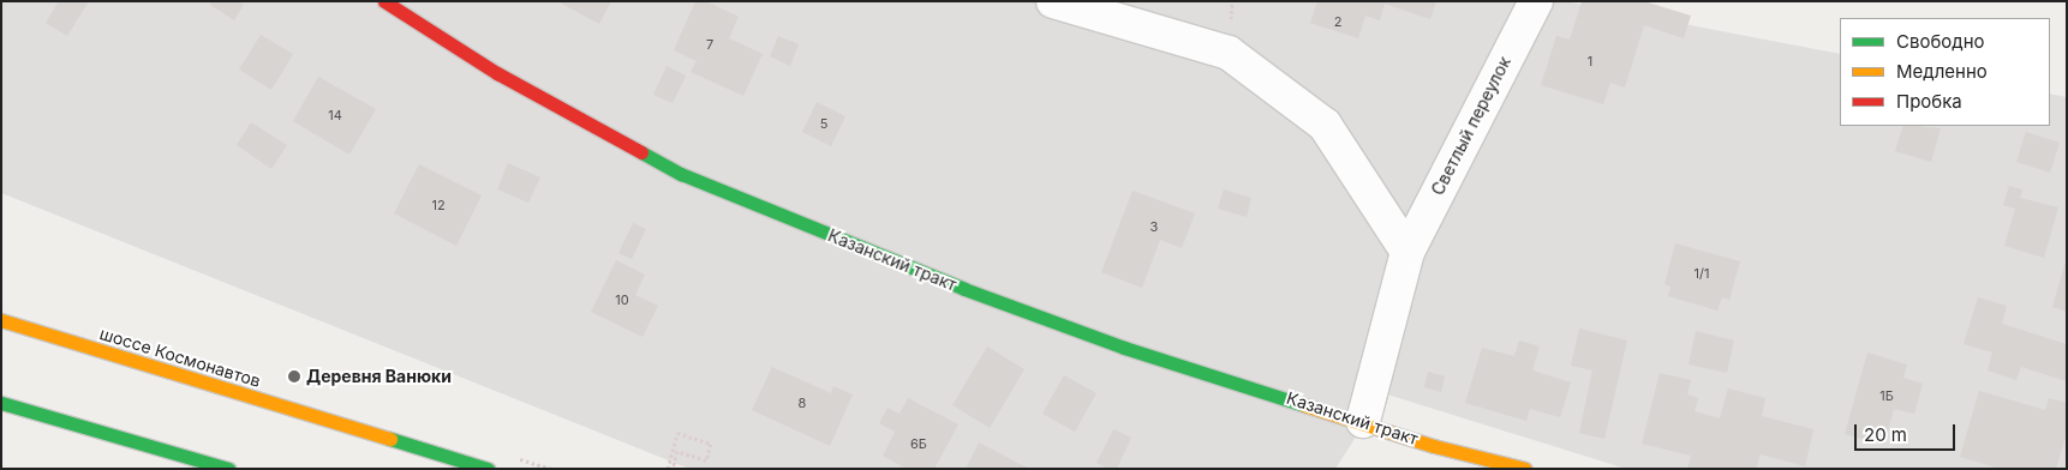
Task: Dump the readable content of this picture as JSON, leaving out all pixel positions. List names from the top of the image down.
{
  "streets": {
    "street": ["Светлый переулок", "Казанский тракт", "шоссе Космонавтов"]
  },
  "crossings": [
    ["Светлый переулок", "Казанский тракт"]
  ],
  "places": ["Деревня Ванюки"],
  "house_numbers": [
    "2",
    "7",
    "1",
    "14",
    "5",
    "12",
    "3",
    "1/1",
    "10",
    "1Б",
    "8",
    "6Б"
  ],
  "legend": ["Свободно", "Медленно", "Пробка"],
  "scale_bar": "20 m"
}
